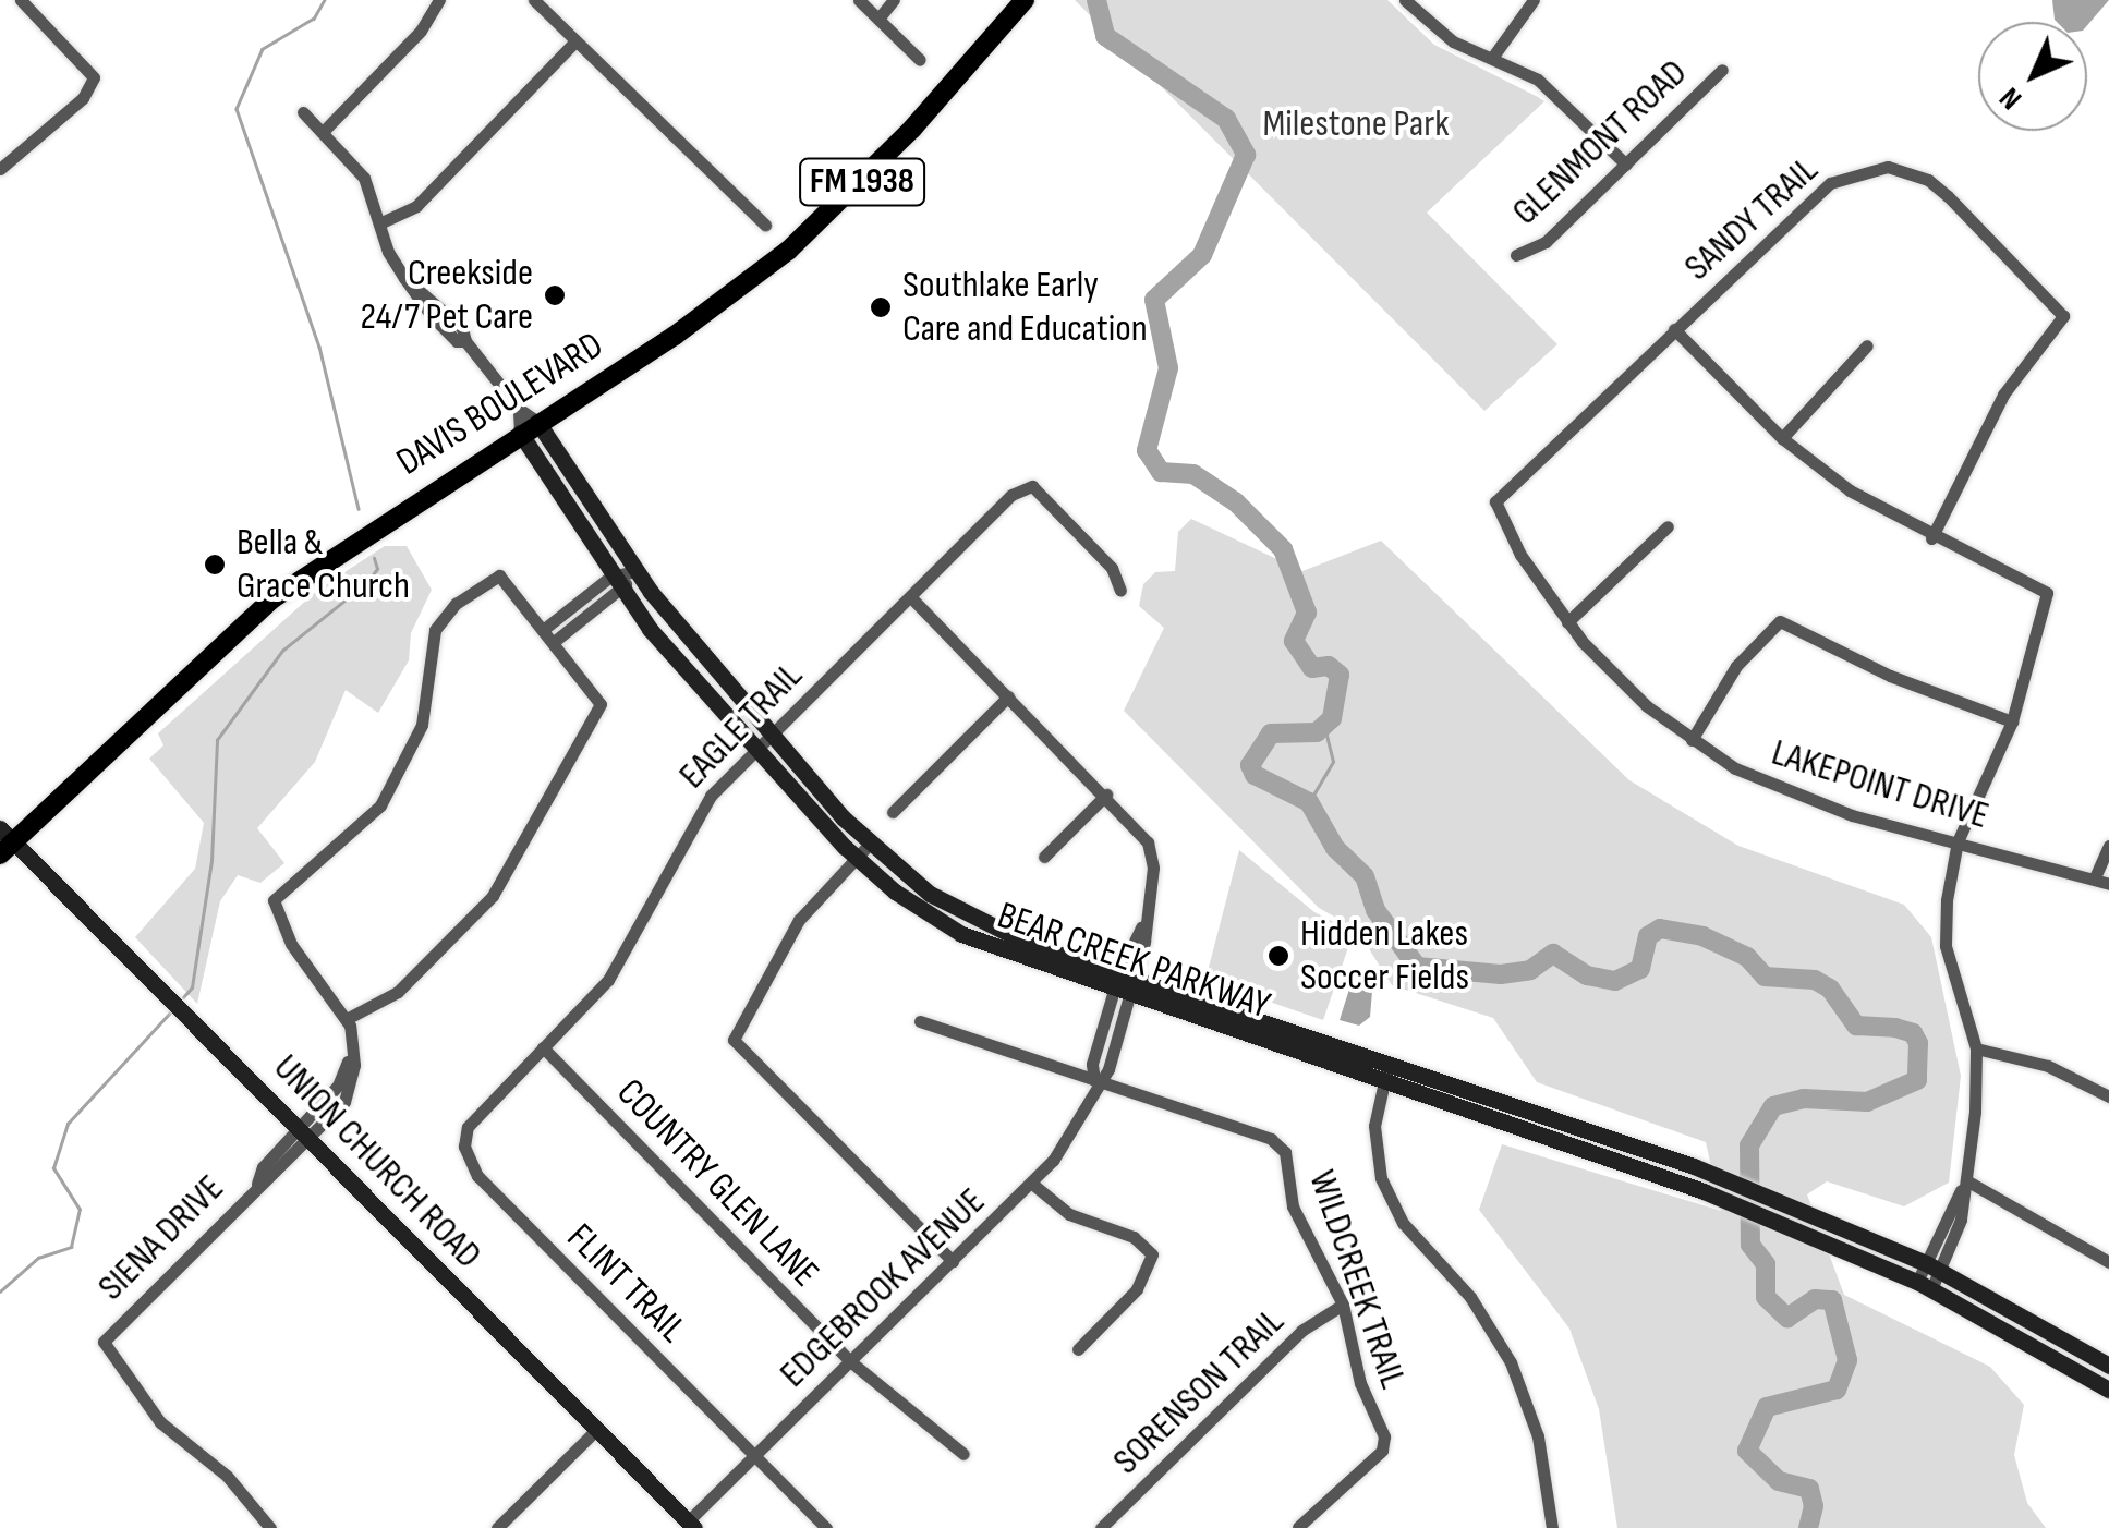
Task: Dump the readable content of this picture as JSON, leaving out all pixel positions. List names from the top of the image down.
{
  "streets": {
    "main road": [
      "FM 1938",
      "DAVIS BOULEVARD",
      "BEAR CREEK PARKWAY",
      "UNION CHURCH ROAD"
    ],
    "street": [
      "GLENMONT ROAD",
      "SANDY TRAIL",
      "EAGLE TRAIL",
      "LAKEPOINT DRIVE",
      "COUNTRY GLEN LANE",
      "SIENA DRIVE",
      "WILDCREEK TRAIL",
      "FLINT TRAIL",
      "EDGEBROOK AVENUE",
      "SORENSON TRAIL"
    ]
  },
  "crossings": [
    ["SANDY TRAIL", "LAKEPOINT DRIVE"],
    ["DAVIS BOULEVARD", "BEAR CREEK PARKWAY"],
    ["DAVIS BOULEVARD", "UNION CHURCH ROAD"],
    ["EAGLE TRAIL", "BEAR CREEK PARKWAY"],
    ["EAGLE TRAIL", "COUNTRY GLEN LANE"],
    ["EAGLE TRAIL", "FLINT TRAIL"],
    ["EAGLE TRAIL", "EDGEBROOK AVENUE"],
    ["BEAR CREEK PARKWAY", "EDGEBROOK AVENUE"],
    ["UNION CHURCH ROAD", "SIENA DRIVE"],
    ["UNION CHURCH ROAD", "EDGEBROOK AVENUE"],
    ["COUNTRY GLEN LANE", "EDGEBROOK AVENUE"],
    ["WILDCREEK TRAIL", "EDGEBROOK AVENUE"],
    ["WILDCREEK TRAIL", "SORENSON TRAIL"],
    ["FLINT TRAIL", "EDGEBROOK AVENUE"]
  ],
  "parks": ["Milestone Park"],
  "places": [
    "Creekside 24/7 Pet Care",
    "Southlake Early Care and Education",
    "Bella & Grace Church",
    "Hidden Lakes Soccer Fields"
  ],
  "north": "bottom left"
}
